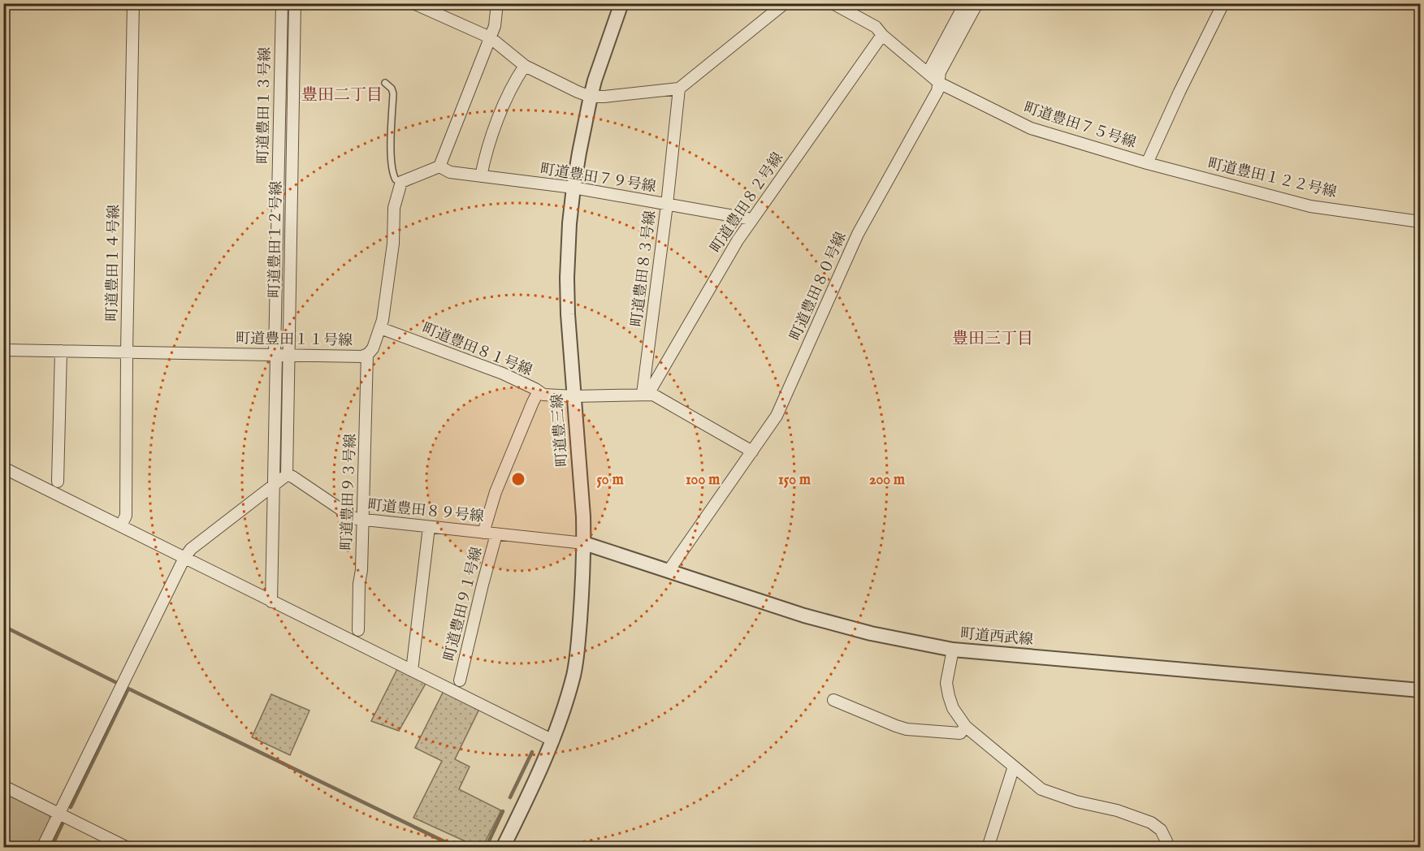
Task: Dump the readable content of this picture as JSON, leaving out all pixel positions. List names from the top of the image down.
{
  "streets": {
    "street": [
      "町道豊田１３号線",
      "町道豊田７５号線",
      "町道豊田７９号線",
      "町道豊田１２２号線",
      "町道豊田８２号線",
      "町道豊田１２号線",
      "町道豊田１４号線",
      "町道豊田８３号線",
      "町道豊田８０号線",
      "町道豊田１１号線",
      "町道豊田８１号線",
      "町道豊三線",
      "町道豊田９３号線",
      "町道豊田８９号線",
      "町道豊田９１号線",
      "町道西武線"
    ]
  },
  "crossings": [
    ["町道豊田１３号線", "町道豊田１２号線"],
    ["町道豊田１３号線", "町道豊田１１号線"],
    ["町道豊田１３号線", "町道豊田８９号線"],
    ["町道豊田７５号線", "町道豊田１２２号線"],
    ["町道豊田７５号線", "町道豊田８２号線"],
    ["町道豊田７５号線", "町道豊田８０号線"],
    ["町道豊田７９号線", "町道豊田８２号線"],
    ["町道豊田７９号線", "町道豊田８３号線"],
    ["町道豊田７９号線", "町道豊三線"],
    ["町道豊田８２号線", "町道豊田８３号線"],
    ["町道豊田８２号線", "町道豊田８１号線"],
    ["町道豊田１２号線", "町道豊田１１号線"],
    ["町道豊田１２号線", "町道豊田８９号線"],
    ["町道豊田１４号線", "町道豊田１１号線"],
    ["町道豊田８３号線", "町道豊田８１号線"],
    ["町道豊田８０号線", "町道豊田８１号線"],
    ["町道豊田８０号線", "町道西武線"],
    ["町道豊田１１号線", "町道豊田８１号線"],
    ["町道豊田１１号線", "町道豊田９３号線"],
    ["町道豊田８１号線", "町道豊三線"],
    ["町道豊三線", "町道豊田８９号線"],
    ["町道豊三線", "町道西武線"],
    ["町道豊田９３号線", "町道豊田８９号線"],
    ["町道豊田８９号線", "町道豊田９１号線"],
    ["町道豊田８９号線", "町道西武線"]
  ],
  "districts": ["豊田二丁目", "豊田三丁目"],
  "rings": [
    "50 m",
    "100 m",
    "150 m",
    "200 m"
  ]
}
